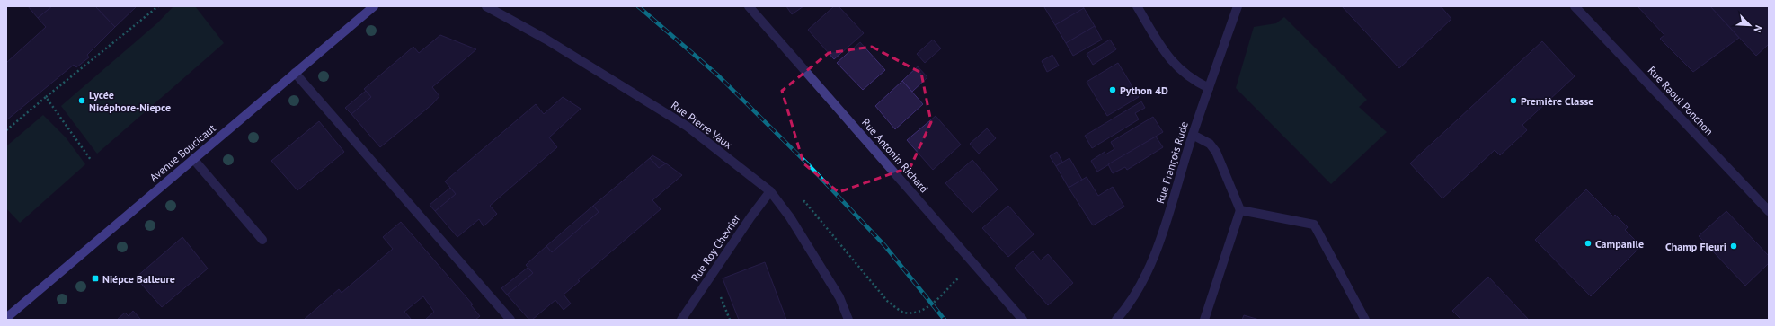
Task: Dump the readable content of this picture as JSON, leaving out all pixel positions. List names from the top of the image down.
{
  "streets": {
    "main road": ["Avenue Boucicaut"],
    "street": [
      "Rue Raoul Ponchon",
      "Rue Pierre Vaux",
      "Rue Antonin Richard",
      "Rue François Rude",
      "Rue Roy Chevrier"
    ]
  },
  "crossings": [
    ["Rue Pierre Vaux", "Rue Roy Chevrier"]
  ],
  "places": {
    "other": [
      "Python 4D",
      "Lycée Nicéphore-Niepce",
      "Première Classe",
      "Campanile",
      "Champ Fleuri"
    ],
    "transit": ["Niépce Balleure"]
  },
  "north": "bottom right"
}
